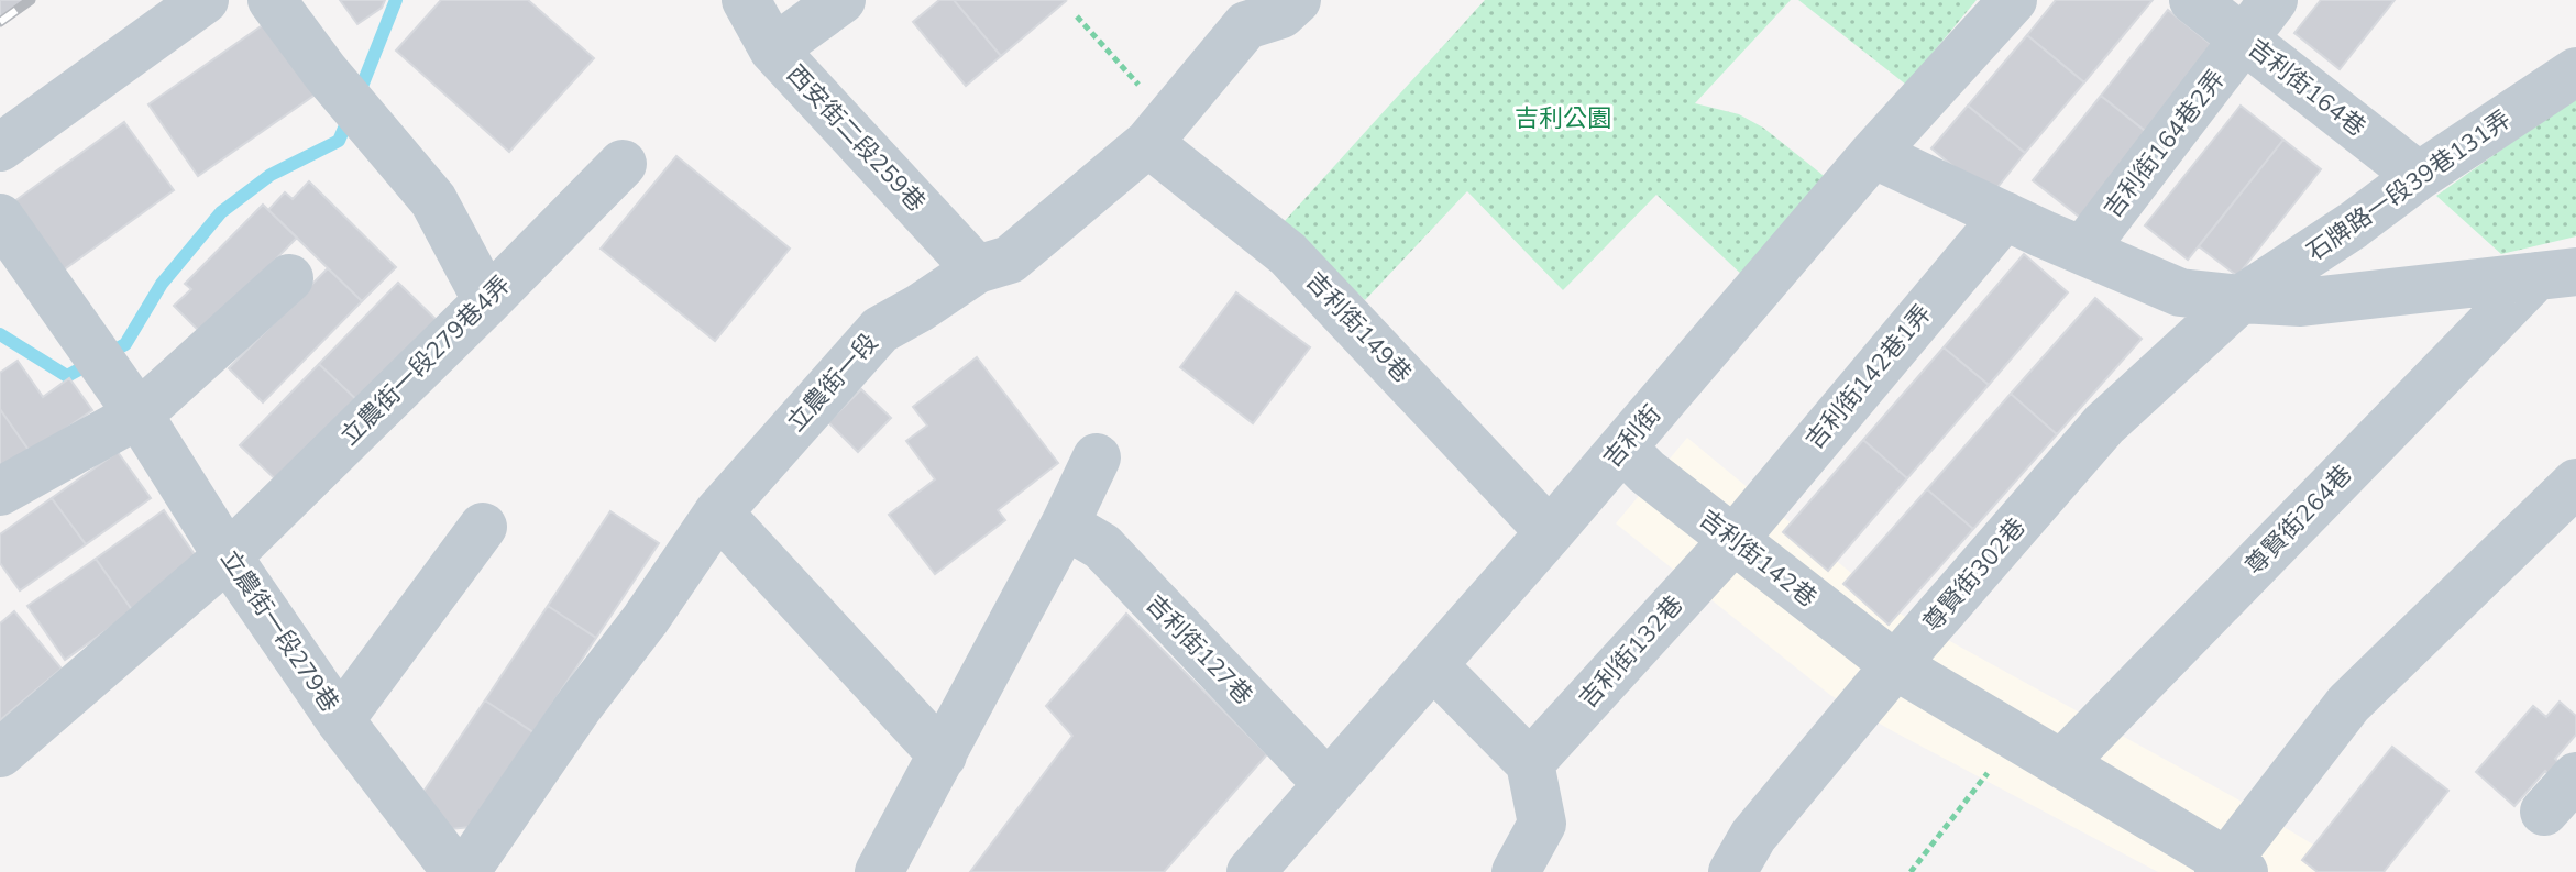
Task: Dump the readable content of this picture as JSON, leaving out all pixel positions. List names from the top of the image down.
{
  "streets": {
    "street": [
      "吉利街164巷",
      "西安街二段259巷",
      "吉利街164巷2弄",
      "石牌路一段39巷131弄",
      "吉利街149巷",
      "立農街一段279巷4弄",
      "吉利街142巷1弄",
      "立農街一段",
      "吉利街",
      "尊賢街264巷",
      "吉利街142巷",
      "尊賢街302巷",
      "立農街一段279巷",
      "吉利街127巷",
      "吉利街132巷"
    ]
  },
  "crossings": [
    ["吉利街164巷", "吉利街164巷2弄"],
    ["吉利街164巷", "石牌路一段39巷131弄"],
    ["西安街二段259巷", "立農街一段"],
    ["石牌路一段39巷131弄", "尊賢街302巷"],
    ["吉利街149巷", "立農街一段"],
    ["吉利街149巷", "吉利街"],
    ["立農街一段279巷4弄", "立農街一段279巷"],
    ["吉利街142巷1弄", "吉利街142巷"],
    ["吉利街142巷1弄", "吉利街132巷"],
    ["吉利街", "吉利街142巷"],
    ["吉利街", "吉利街127巷"],
    ["吉利街142巷", "尊賢街302巷"],
    ["吉利街142巷", "吉利街132巷"]
  ],
  "parks": ["吉利公園"]
}
